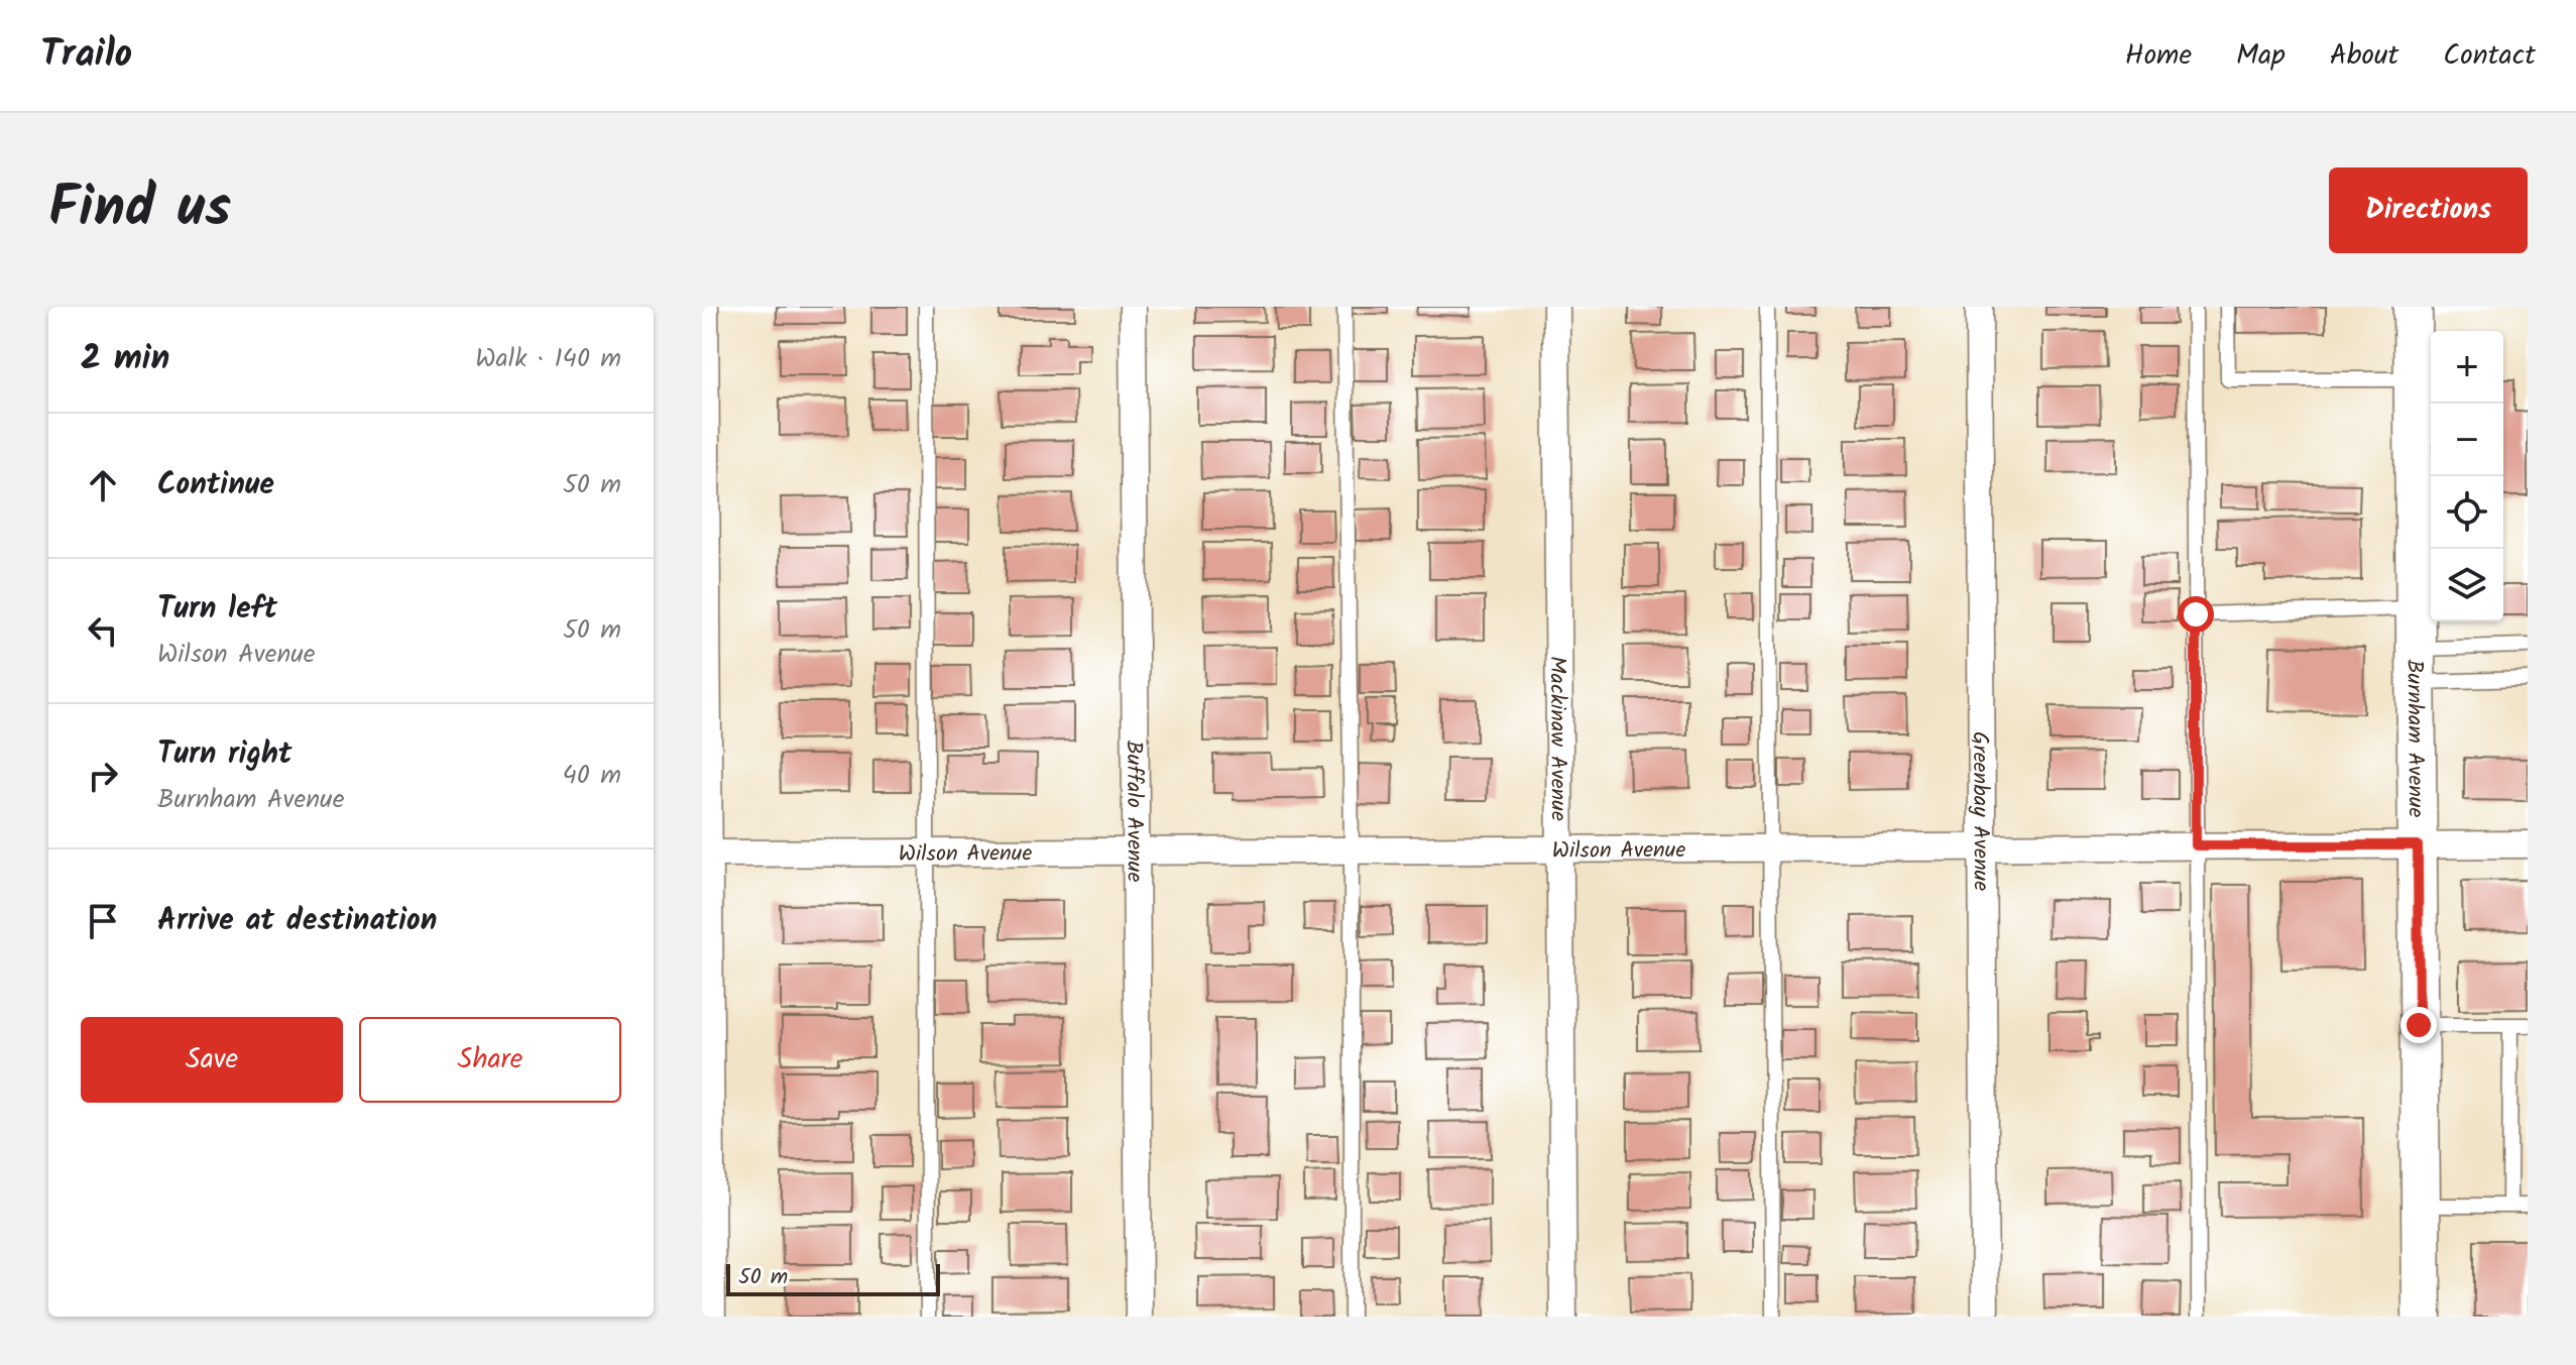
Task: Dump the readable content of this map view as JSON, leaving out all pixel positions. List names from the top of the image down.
{
  "streets": {
    "main road": ["Burnham Avenue"],
    "street": [
      "Mackinaw Avenue",
      "Buffalo Avenue",
      "Greenbay Avenue",
      "Wilson Avenue"
    ]
  },
  "crossings": [
    ["Burnham Avenue", "Wilson Avenue"],
    ["Mackinaw Avenue", "Wilson Avenue"],
    ["Buffalo Avenue", "Wilson Avenue"],
    ["Greenbay Avenue", "Wilson Avenue"]
  ],
  "scale_bar": "50 m",
  "page": {
    "header": "Trailo",
    "nav": [
      "Home",
      "Map",
      "About",
      "Contact"
    ],
    "title": "Find us",
    "buttons": [
      "Directions",
      ["Save", "Share"]
    ],
    "heading": ["2 min", "Walk · 140 m"],
    "map_buttons": ["+", "−"],
    "list": [
      ["Continue", "50 m"],
      ["Turn left", "Wilson Avenue", "50 m"],
      ["Turn right", "Burnham Avenue", "40 m"],
      "Arrive at destination"
    ],
    "scale": "50 m"
  }
}
